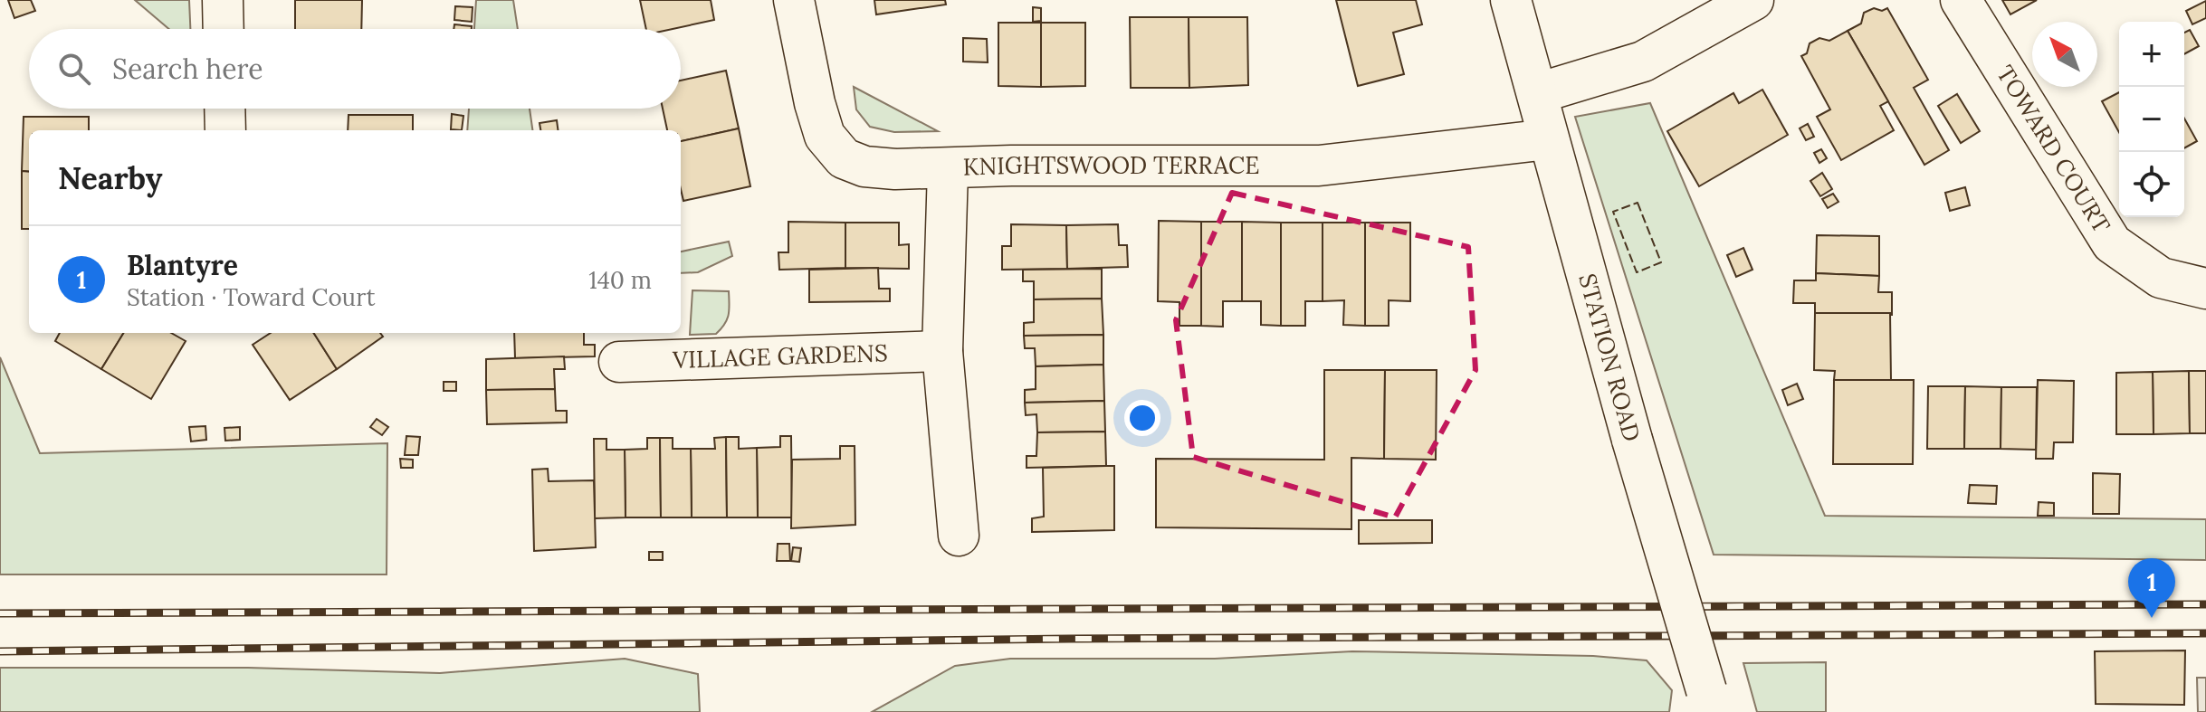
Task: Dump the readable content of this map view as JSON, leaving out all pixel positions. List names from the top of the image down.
{
  "streets": {
    "street": [
      "TOWARD COURT",
      "KNIGHTSWOOD TERRACE",
      "VILLAGE GARDENS",
      "STATION ROAD"
    ]
  },
  "crossings": [
    ["KNIGHTSWOOD TERRACE", "STATION ROAD"]
  ],
  "north": "top left",
  "page": {
    "map_buttons": ["+", "−"],
    "search": "Search here",
    "heading": "Nearby",
    "list": [
      {
        "mark": "1",
        "name": "Blantyre",
        "note": "Station · Toward Court",
        "value": "140 m"
      }
    ],
    "pins": "1"
  }
}
